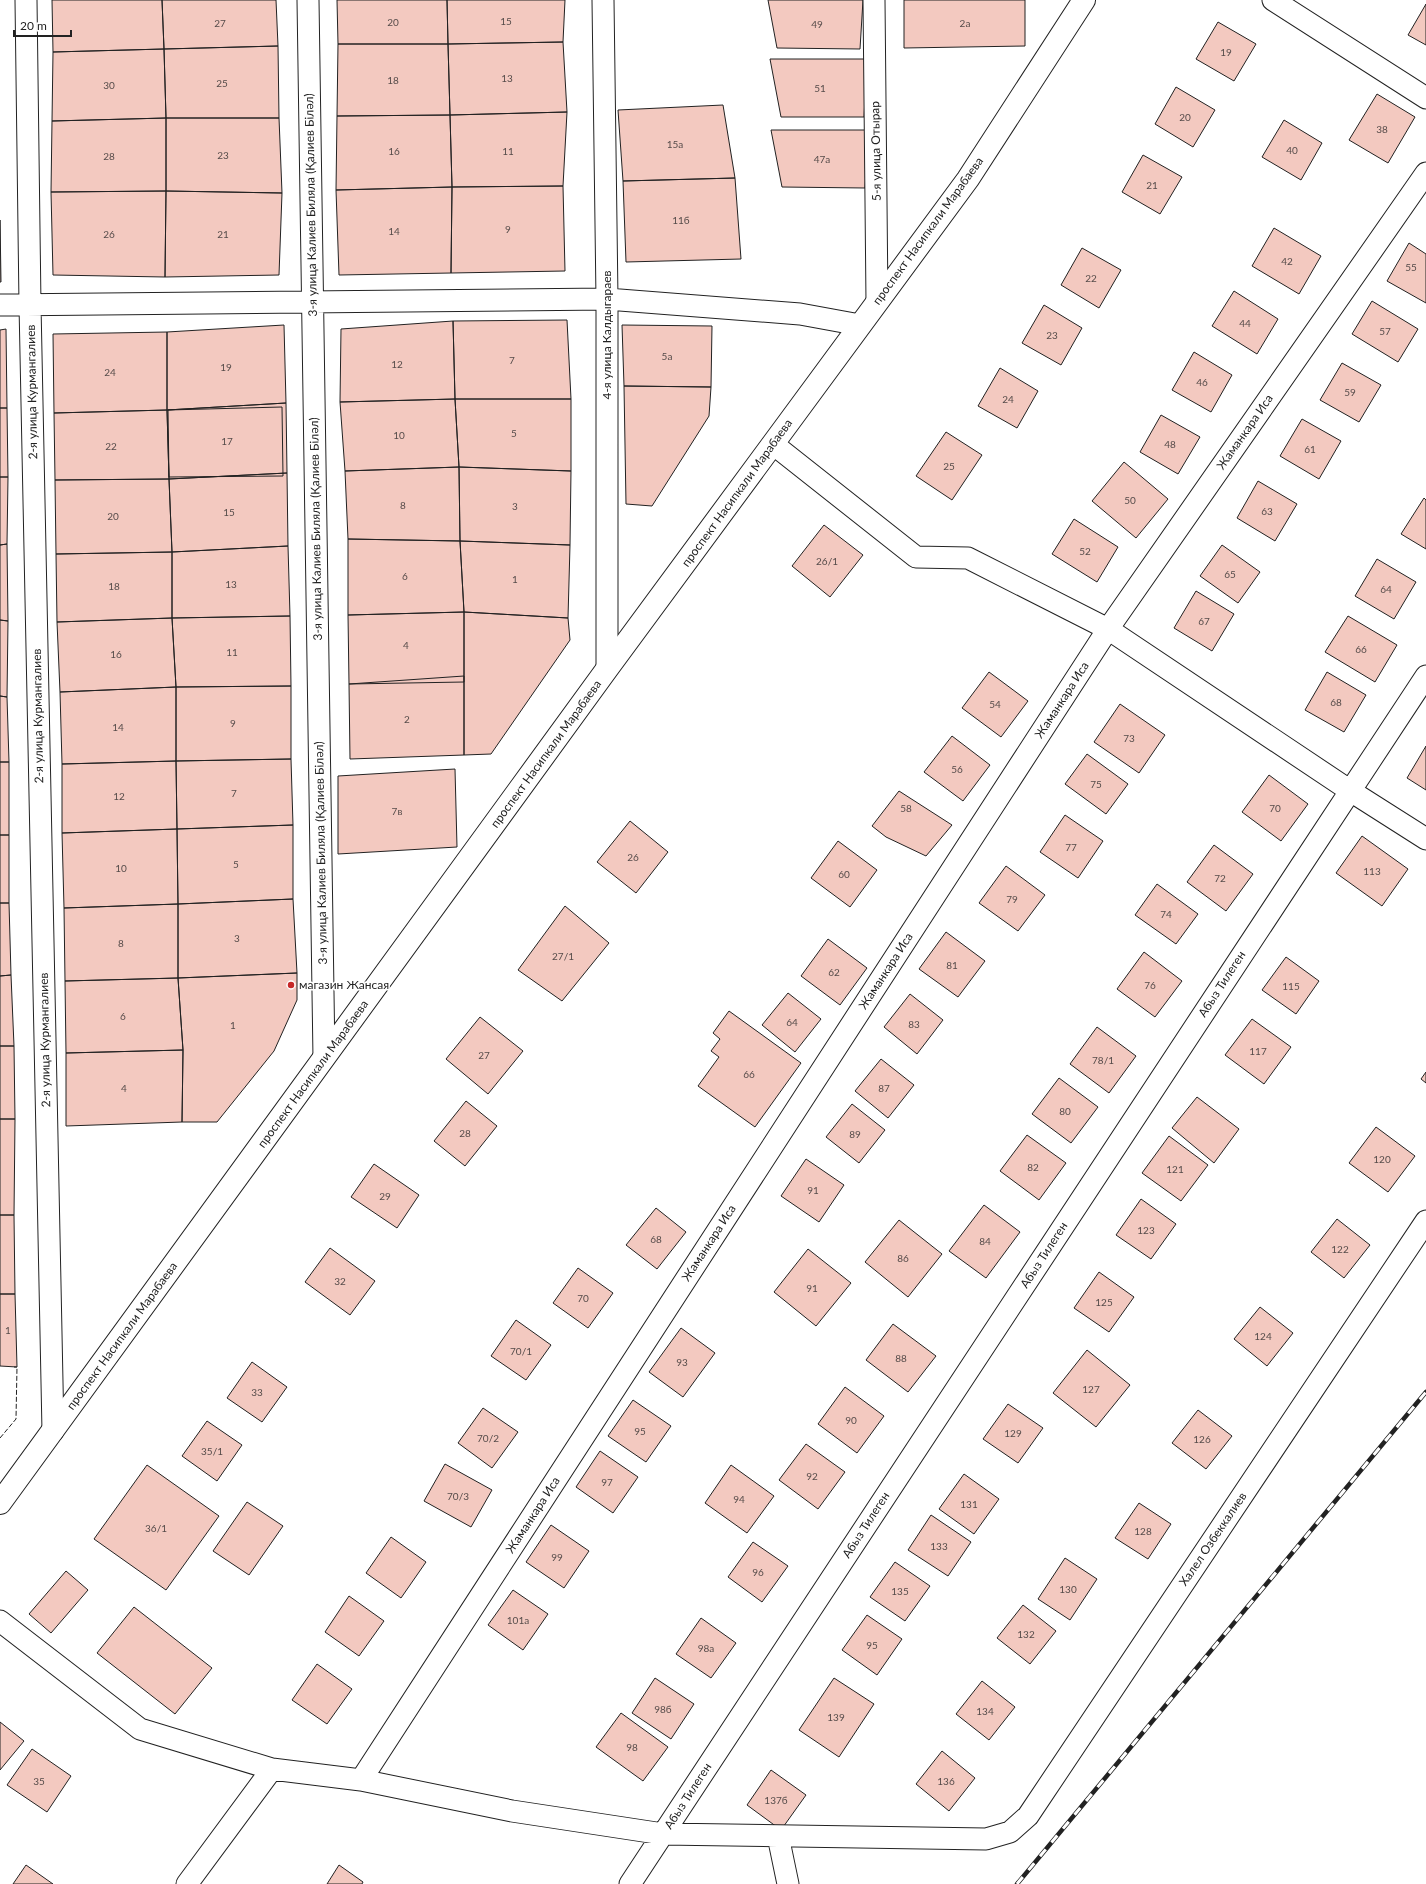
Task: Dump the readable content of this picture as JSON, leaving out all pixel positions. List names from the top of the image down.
{
  "streets": {
    "main road": ["проспект Насипкали Марабаева"],
    "street": [
      "5-я улица Отырар",
      "3-я улица Калиев Биляла (Қалиев Біләл)",
      "4-я улица Калдыгараев",
      "2-я улица Курмангалиев",
      "Жаманкара Иса",
      "Абыз Тилеген",
      "Халел Озбеккалиев"
    ]
  },
  "crossings": [
    ["5-я улица Отырар", "проспект Насипкали Марабаева"],
    ["3-я улица Калиев Биляла (Қалиев Біләл)", "проспект Насипкали Марабаева"],
    ["проспект Насипкали Марабаева", "4-я улица Калдыгараев"],
    ["проспект Насипкали Марабаева", "2-я улица Курмангалиев"],
    ["Жаманкара Иса", "Халел Озбеккалиев"],
    ["Абыз Тилеген", "Халел Озбеккалиев"]
  ],
  "places": ["магазин Жансая"],
  "house_numbers": [
    "15",
    "20",
    "27",
    "2а",
    "49",
    "19",
    "13",
    "18",
    "25",
    "30",
    "51",
    "20",
    "38",
    "15а",
    "40",
    "16",
    "11",
    "23",
    "28",
    "47а",
    "21",
    "11б",
    "9",
    "14",
    "26",
    "21",
    "42",
    "55",
    "22",
    "44",
    "57",
    "23",
    "5а",
    "7",
    "12",
    "19",
    "24",
    "46",
    "59",
    "24",
    "5",
    "10",
    "17",
    "48",
    "22",
    "61",
    "25",
    "50",
    "8",
    "3",
    "63",
    "15",
    "20",
    "52",
    "26/1",
    "65",
    "6",
    "1",
    "13",
    "18",
    "64",
    "67",
    "4",
    "66",
    "11",
    "16",
    "68",
    "54",
    "2",
    "9",
    "14",
    "73",
    "56",
    "75",
    "7",
    "12",
    "58",
    "70",
    "7в",
    "77",
    "26",
    "5",
    "10",
    "113",
    "60",
    "72",
    "79",
    "74",
    "3",
    "8",
    "27/1",
    "81",
    "62",
    "76",
    "115",
    "6",
    "64",
    "83",
    "1",
    "117",
    "27",
    "78/1",
    "66",
    "4",
    "87",
    "80",
    "28",
    "89",
    "120",
    "82",
    "121",
    "91",
    "29",
    "123",
    "68",
    "84",
    "122",
    "86",
    "32",
    "91",
    "70",
    "125",
    "1",
    "124",
    "70/1",
    "88",
    "93",
    "127",
    "33",
    "90",
    "95",
    "129",
    "70/2",
    "126",
    "35/1",
    "92",
    "97",
    "70/3",
    "94",
    "131",
    "36/1",
    "128",
    "133",
    "99",
    "96",
    "130",
    "135",
    "101а",
    "132",
    "95",
    "98а",
    "98б",
    "134",
    "139",
    "98",
    "35",
    "136",
    "137б"
  ],
  "scale_bar": "20 m"
}
